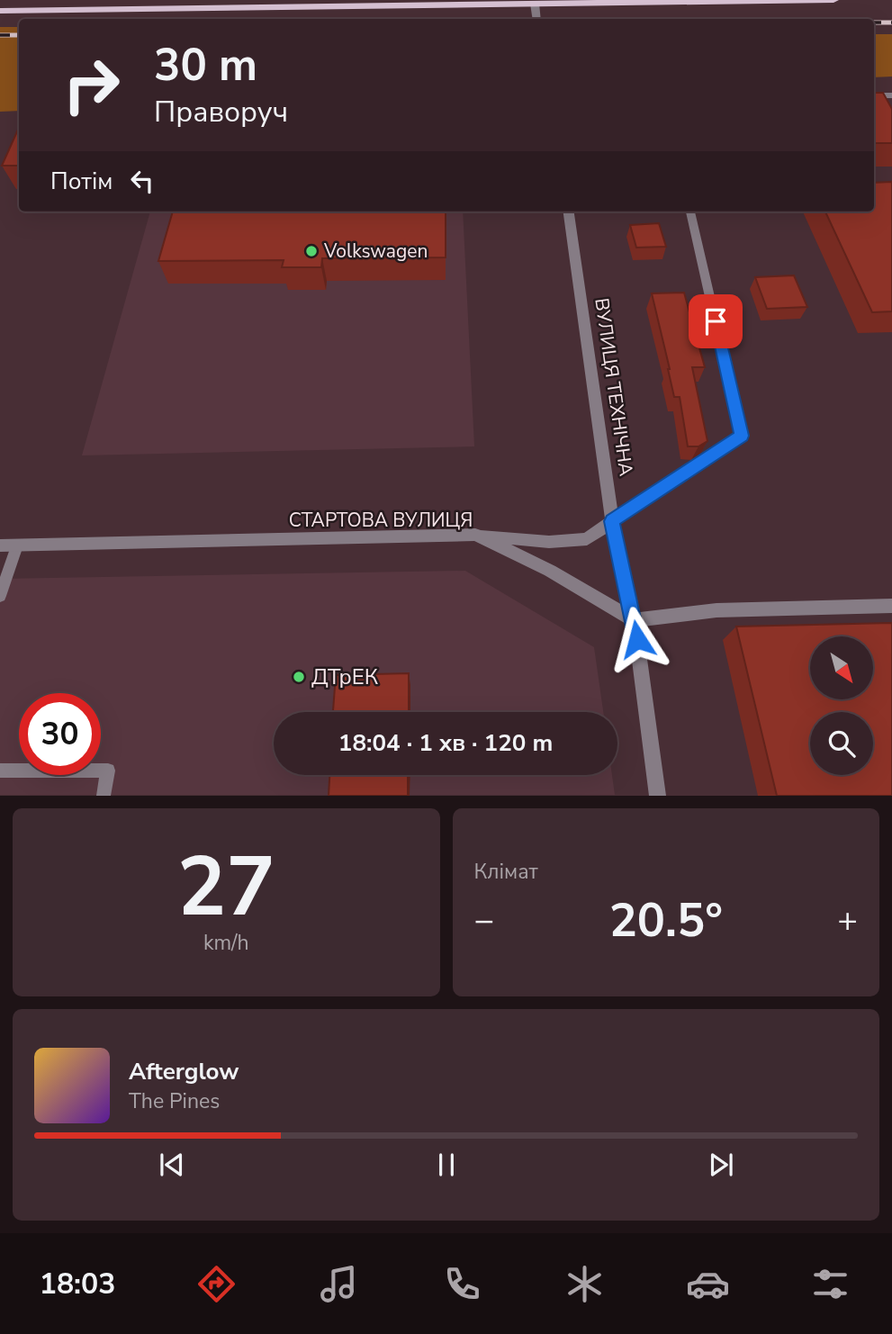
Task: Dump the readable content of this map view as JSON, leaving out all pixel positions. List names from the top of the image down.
{
  "streets": {
    "street": ["ВУЛИЦЯ ТЕХНІЧНА", "СТАРТОВА ВУЛИЦЯ"]
  },
  "crossings": [
    ["ВУЛИЦЯ ТЕХНІЧНА", "СТАРТОВА ВУЛИЦЯ"]
  ],
  "places": ["Volkswagen", "ДТрЕК"],
  "north": "bottom right",
  "page": {
    "turn": ["30 m", "Праворуч"],
    "then": "Потім",
    "limit": "30",
    "trip": "18:04 · 1 хв · 120 m",
    "tile": [
      ["27", "km/h"],
      "Клімат"
    ],
    "heat": ["−", "20.5°", "+"],
    "song": ["Afterglow", "The Pines"],
    "tabs": "18:03"
  }
}
